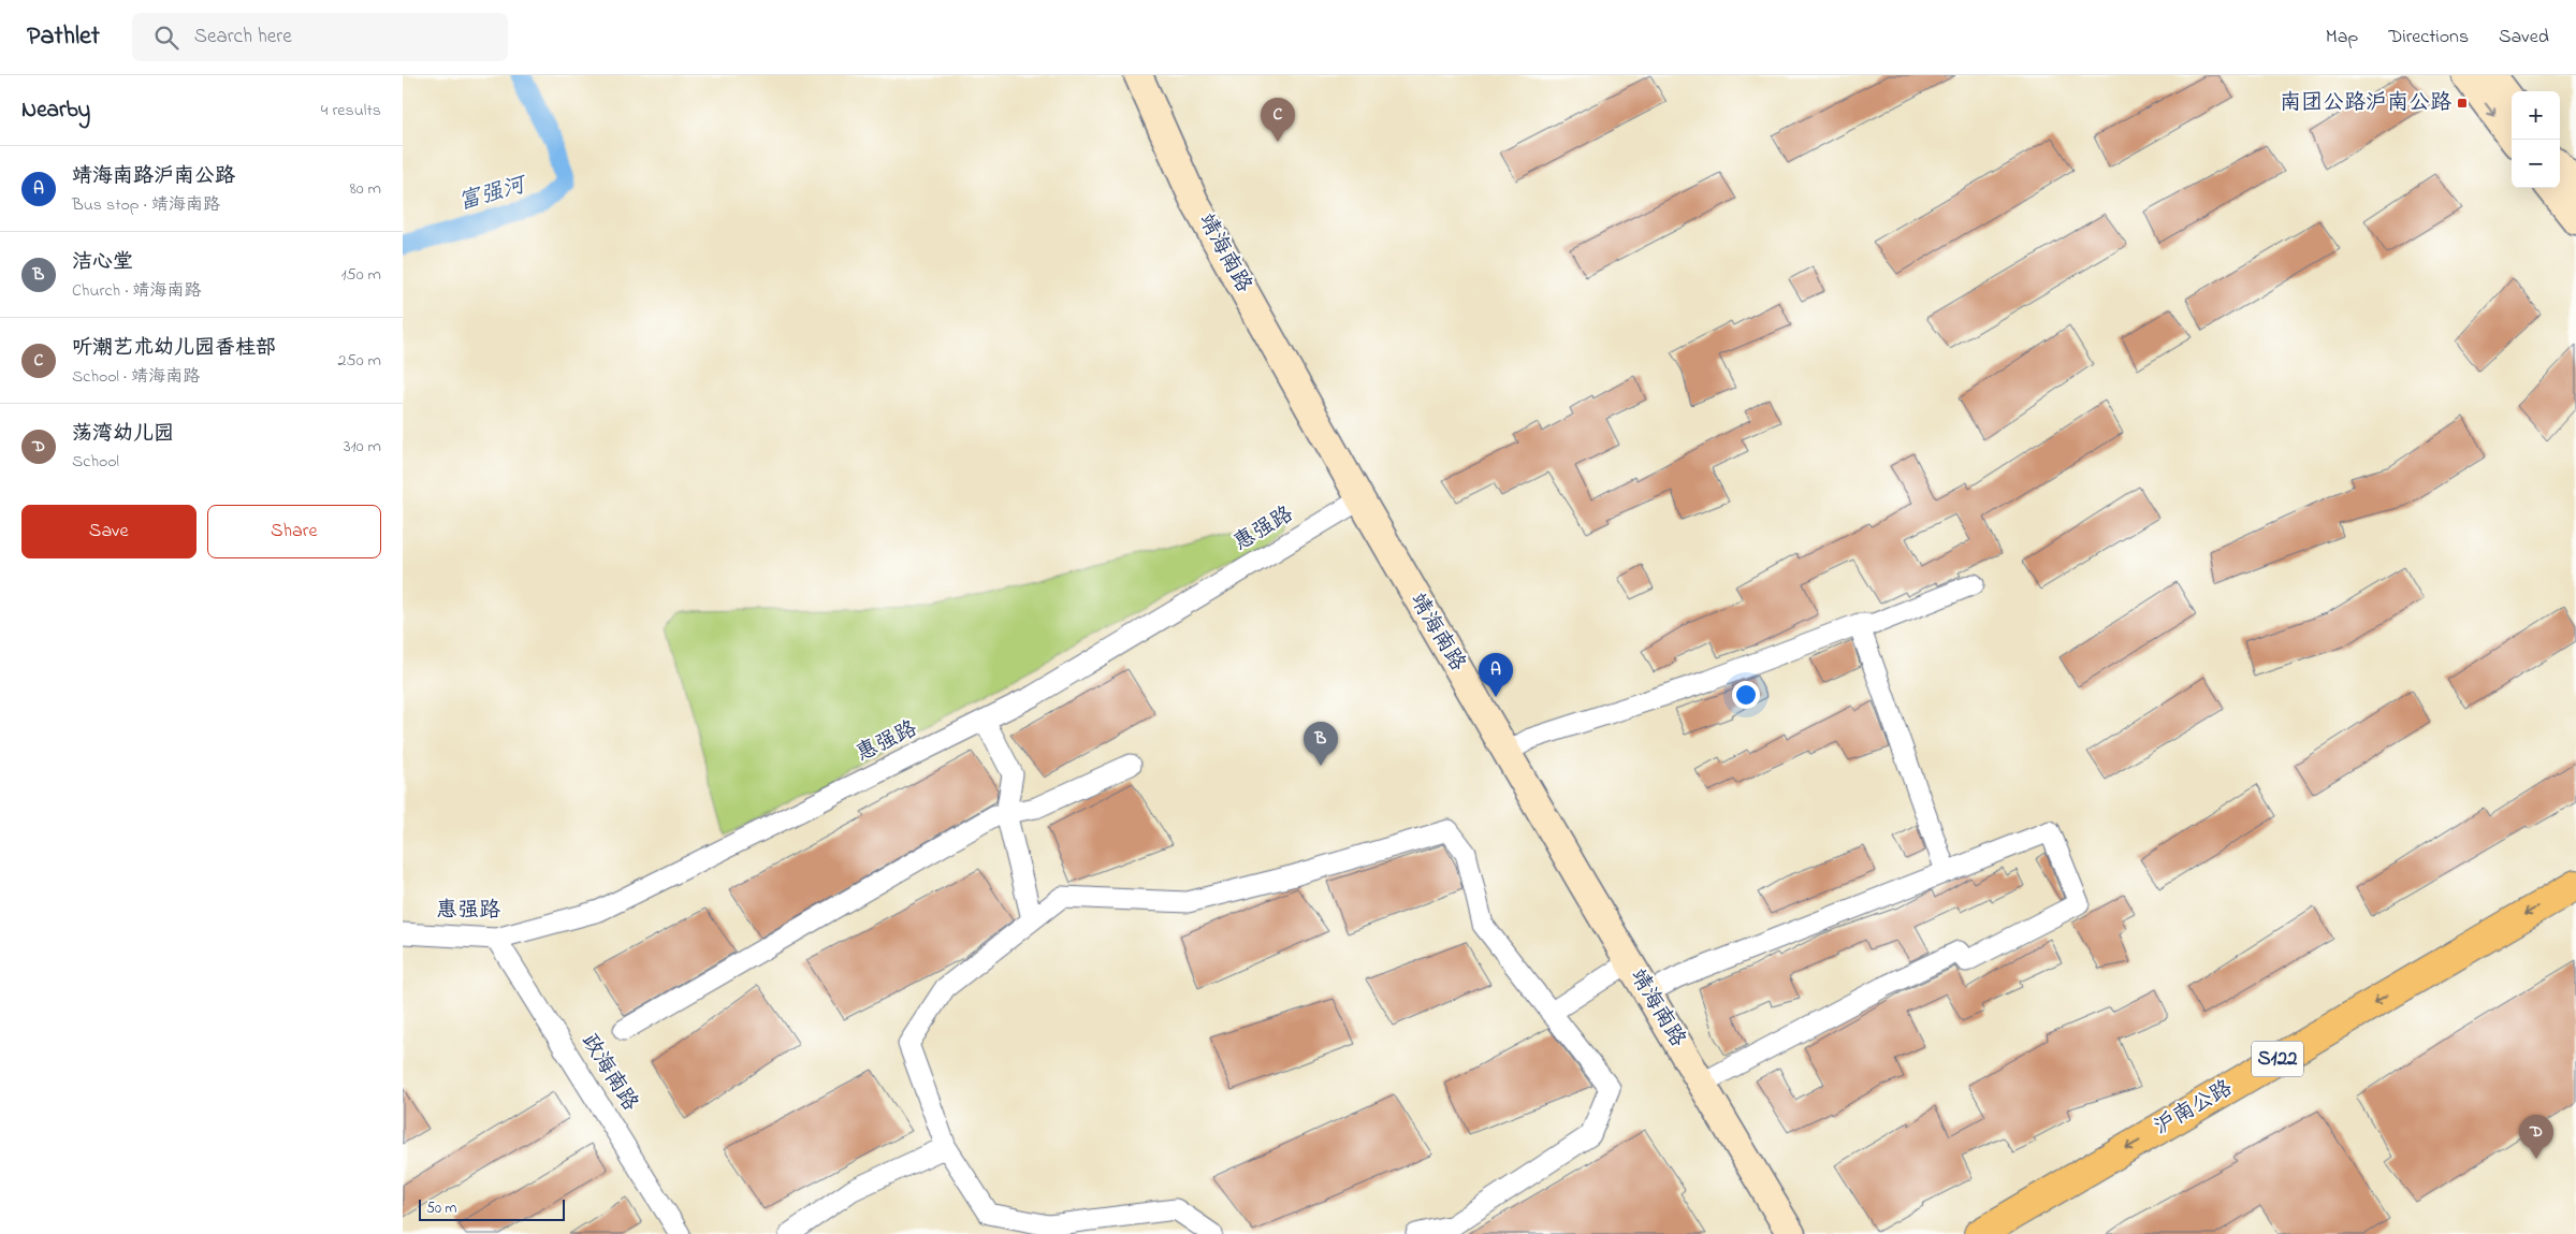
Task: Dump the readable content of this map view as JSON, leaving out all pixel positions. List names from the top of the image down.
{
  "streets": {
    "main road": ["S122", "沪南公路"],
    "street": ["靖海南路", "惠强路", "政海南路"]
  },
  "crossings": [
    ["靖海南路", "惠强路"],
    ["惠强路", "政海南路"]
  ],
  "water": ["富强河"],
  "places": {
    "transit": ["南团公路沪南公路"]
  },
  "scale_bar": "50 m",
  "page": {
    "header": "Pathlet",
    "search": "Search here",
    "nav": ["Map", "Directions", "Saved"],
    "heading": ["Nearby", "4 results"],
    "map_buttons": ["+", "−"],
    "pins": [
      "C",
      "A",
      "B",
      "D"
    ],
    "list": [
      {
        "mark": "A",
        "name": "靖海南路沪南公路",
        "note": "Bus stop · 靖海南路",
        "value": "80 m"
      },
      {
        "mark": "B",
        "name": "洁心堂",
        "note": "Church · 靖海南路",
        "value": "150 m"
      },
      {
        "mark": "C",
        "name": "听潮艺术幼儿园香桂部",
        "note": "School · 靖海南路",
        "value": "250 m"
      },
      {
        "mark": "D",
        "name": "荡湾幼儿园",
        "note": "School",
        "value": "310 m"
      }
    ],
    "buttons": ["Save", "Share"],
    "scale": "50 m"
  }
}
